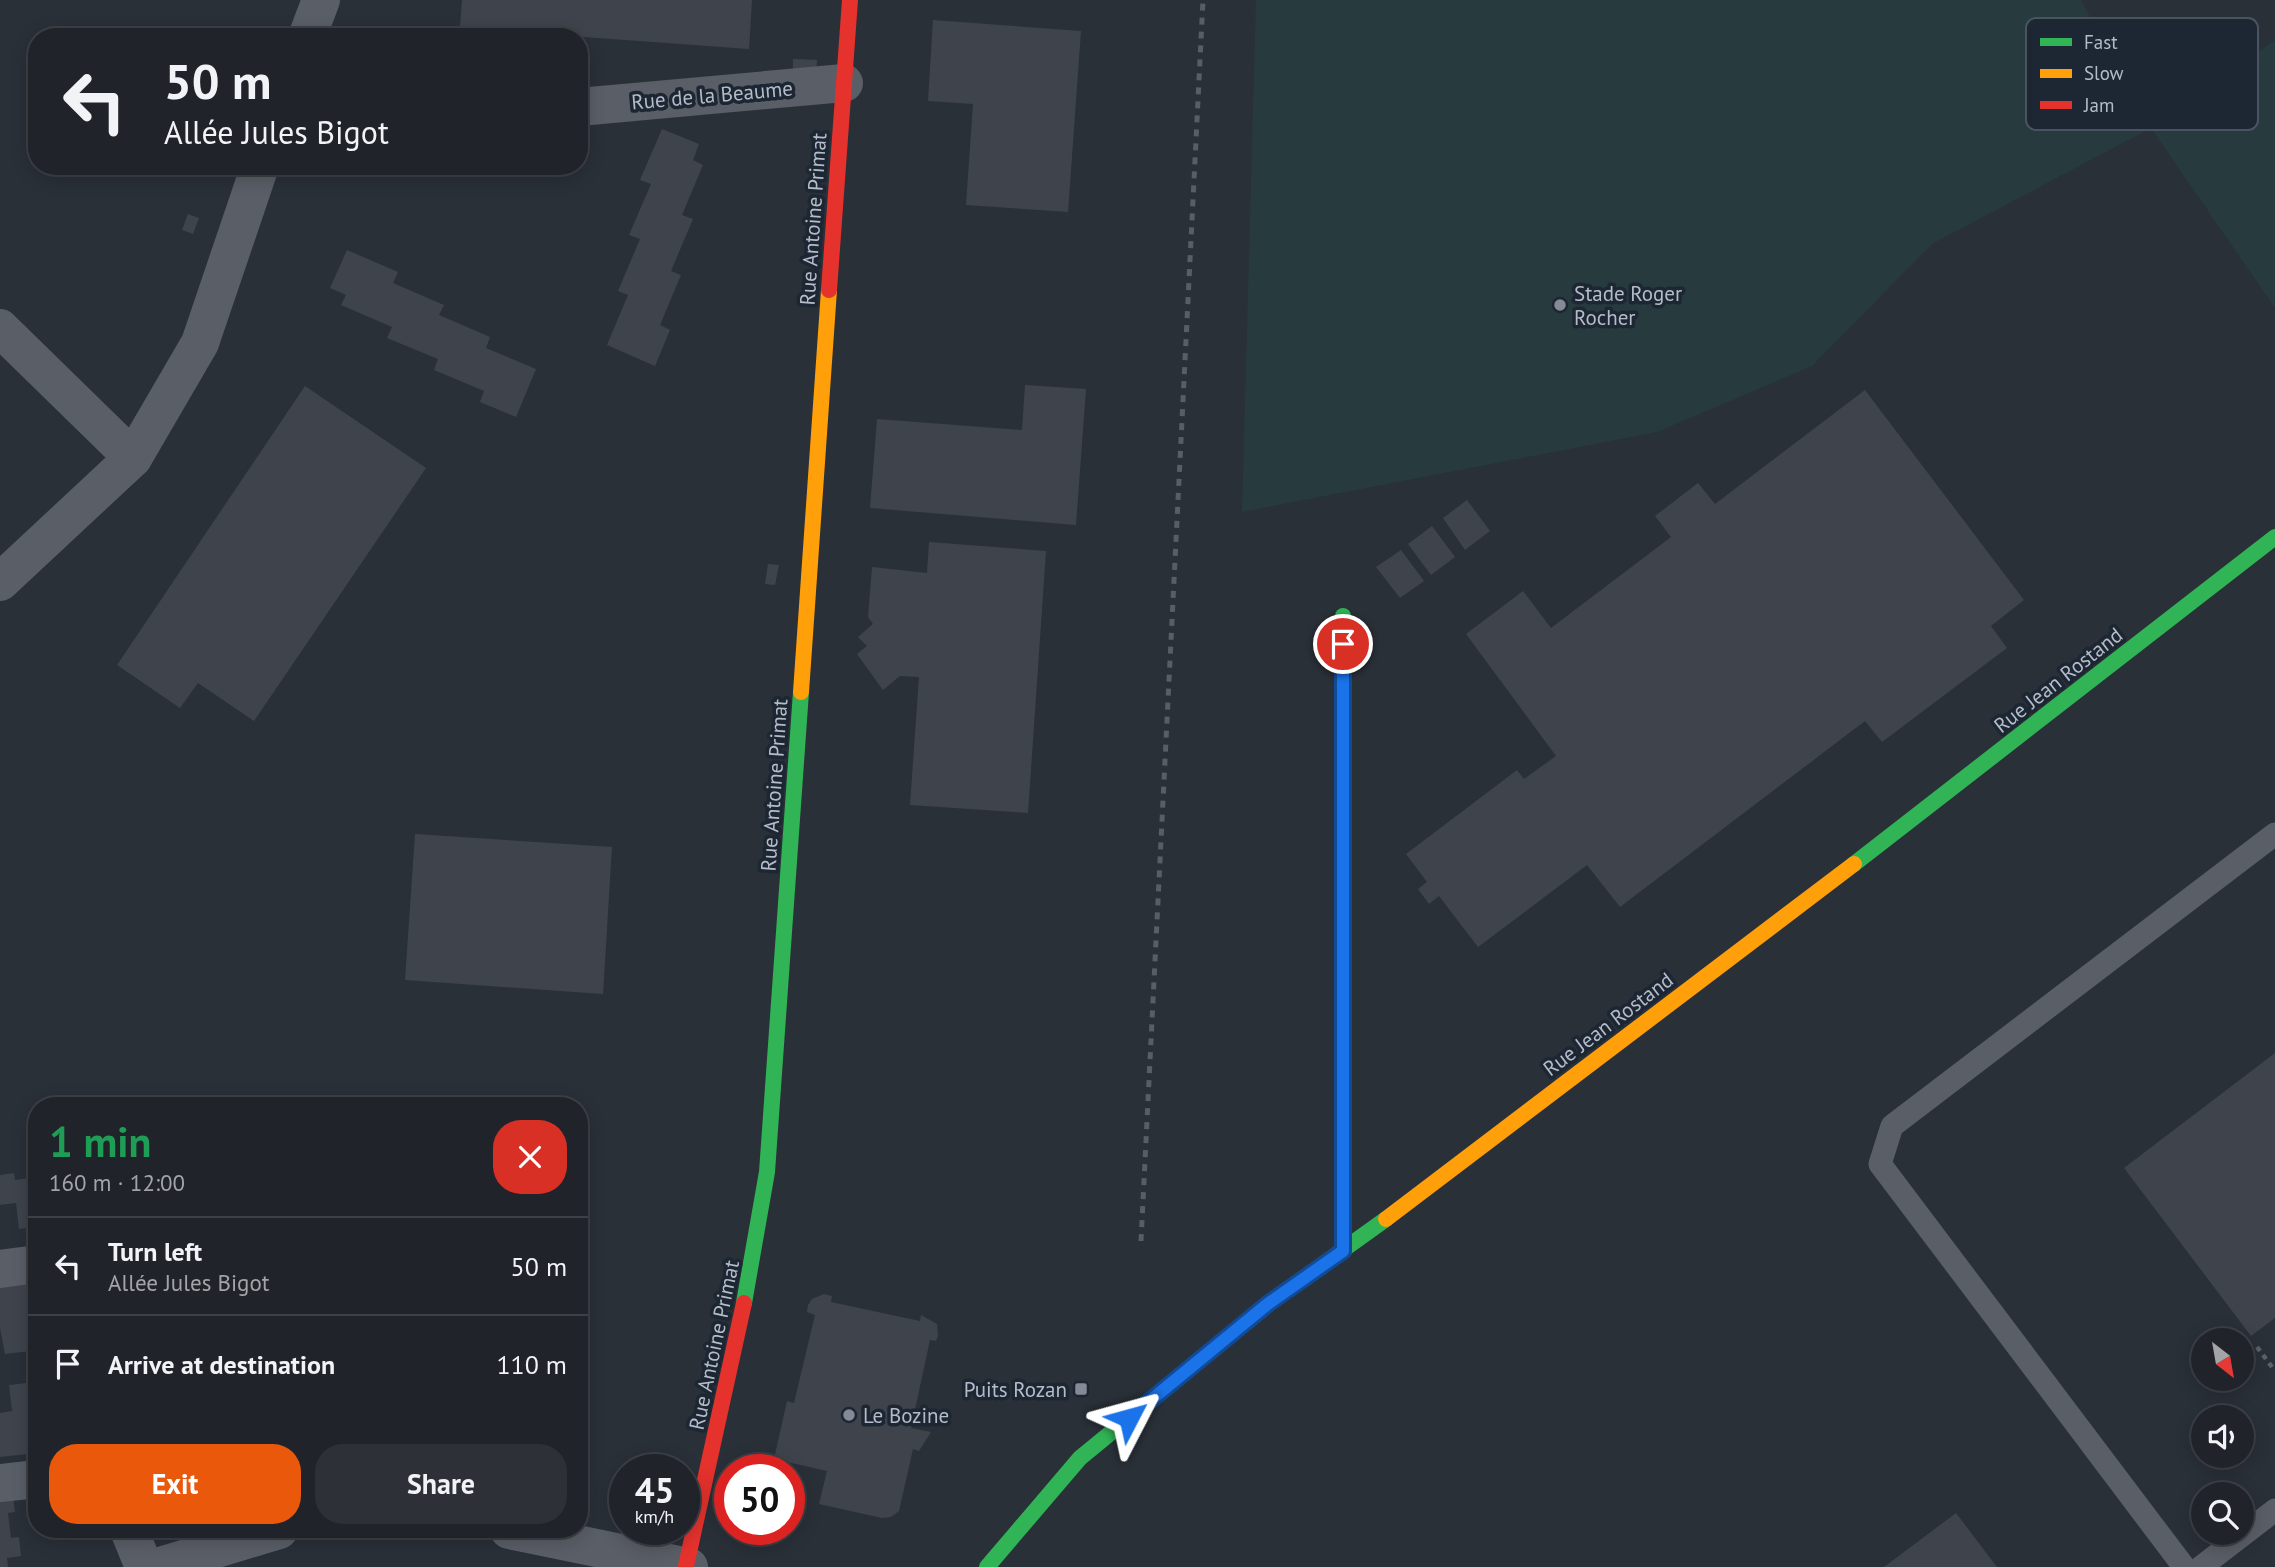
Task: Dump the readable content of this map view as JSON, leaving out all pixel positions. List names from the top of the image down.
{
  "streets": {
    "street": ["Rue de la Beaume", "Rue Antoine Primat", "Rue Jean Rostand"]
  },
  "crossings": [
    ["Rue de la Beaume", "Rue Antoine Primat"]
  ],
  "places": {
    "other": ["Stade Roger Rocher", "Le Bozine"],
    "transit": ["Puits Rozan"]
  },
  "legend": ["Fast", "Slow", "Jam"],
  "north": "bottom right",
  "page": {
    "turn": ["50 m", "Allée Jules Bigot"],
    "heading": ["1 min", "160 m · 12:00"],
    "list": [
      {
        "name": "Turn left",
        "note": "Allée Jules Bigot",
        "value": "50 m"
      },
      {
        "name": "Arrive at destination",
        "value": "110 m"
      }
    ],
    "buttons": ["Exit", "Share"],
    "speed": "45 km/h",
    "limit": "50"
  }
}
